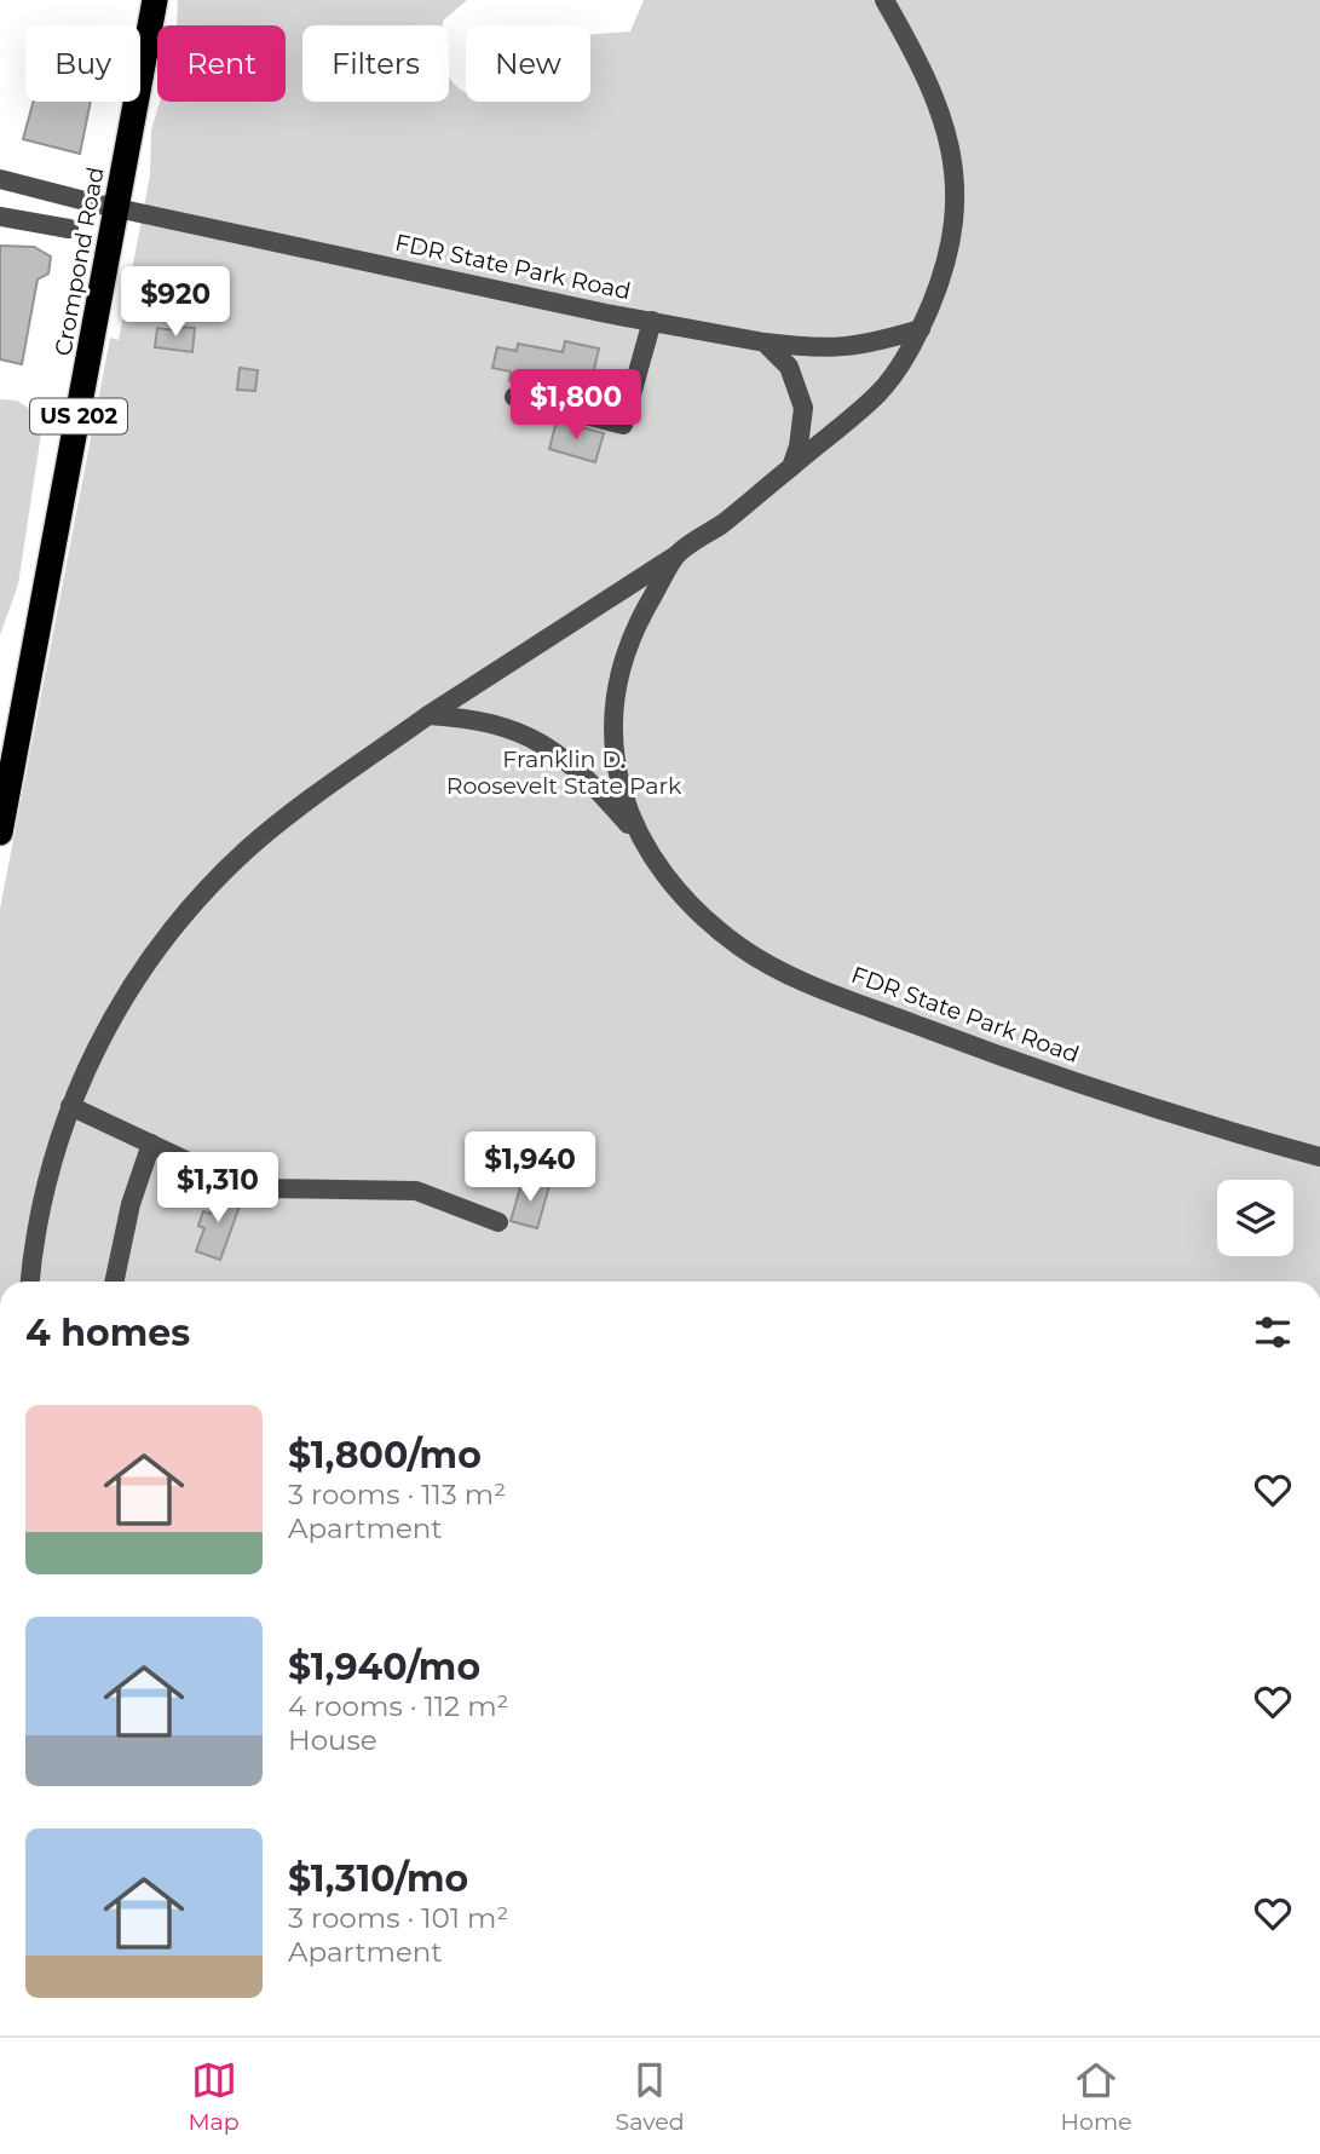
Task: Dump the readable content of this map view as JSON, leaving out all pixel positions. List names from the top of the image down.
{
  "streets": {
    "highway": ["Crompond Road", "US 202"],
    "street": ["FDR State Park Road"]
  },
  "crossings": [
    ["Crompond Road", "FDR State Park Road"]
  ],
  "parks": ["Franklin D. Roosevelt State Park"],
  "page": {
    "chip": [
      "Buy",
      "Rent",
      "Filters",
      "New"
    ],
    "price": [
      "$920",
      "$1,800",
      "$1,940",
      "$1,310"
    ],
    "heading": "4 homes",
    "list": [
      {
        "name": "$1,800/mo",
        "note": "3 rooms · 113 m² · Apartment"
      },
      {
        "name": "$1,940/mo",
        "note": "4 rooms · 112 m² · House"
      },
      {
        "name": "$1,310/mo",
        "note": "3 rooms · 101 m² · Apartment"
      }
    ],
    "tabs": ["Map", "Saved", "Home"]
  }
}
